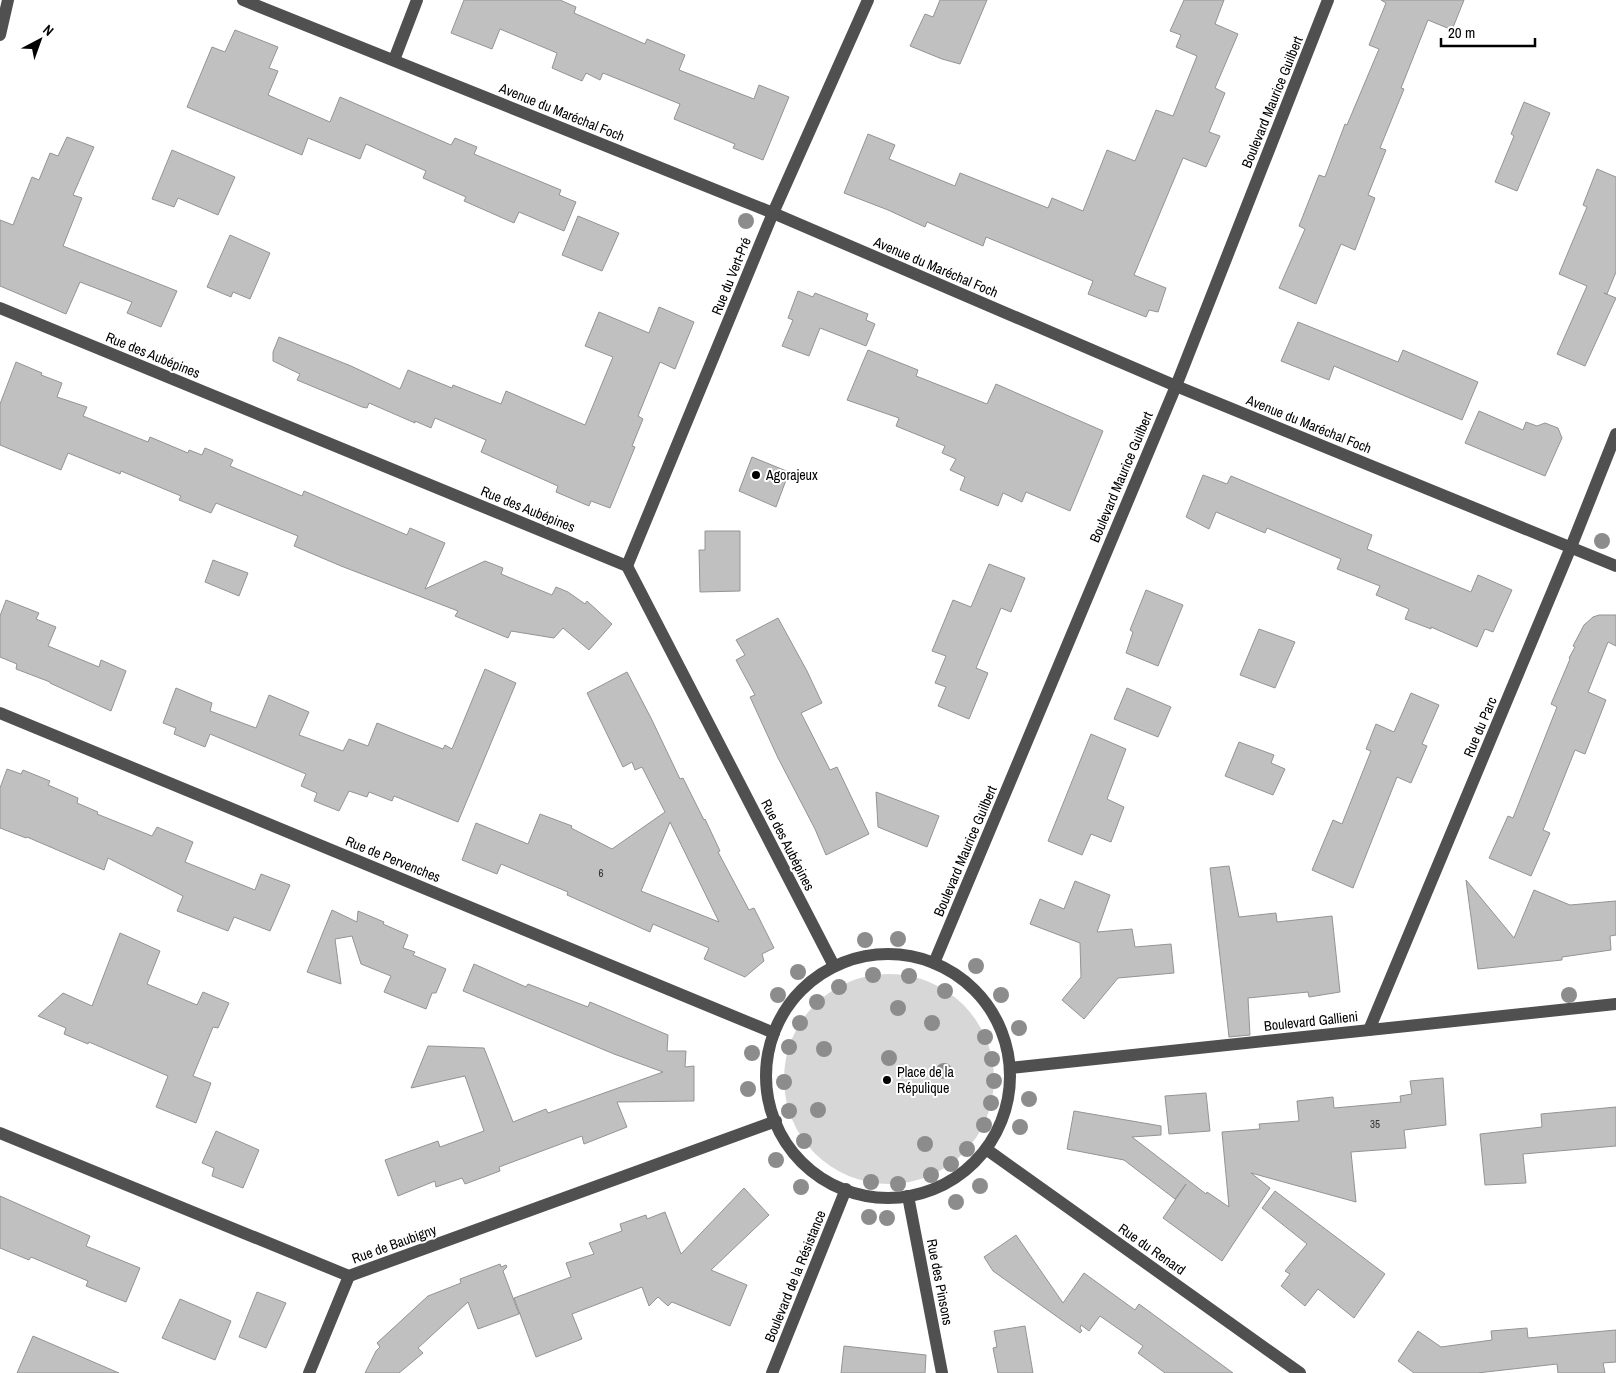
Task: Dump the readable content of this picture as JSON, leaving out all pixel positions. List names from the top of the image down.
{
  "streets": {
    "street": [
      "Boulevard Maurice Guilbert",
      "Avenue du Maréchal Foch",
      "Rue du Vert-Pré",
      "Rue des Aubépines",
      "Rue du Parc",
      "Rue de Pervenches",
      "Boulevard Gallieni",
      "Rue de Baubigny",
      "Rue du Renard",
      "Boulevard de la Résistance",
      "Rue des Pinsons"
    ]
  },
  "crossings": [
    ["Boulevard Maurice Guilbert", "Avenue du Maréchal Foch"],
    ["Avenue du Maréchal Foch", "Rue du Vert-Pré"],
    ["Avenue du Maréchal Foch", "Rue du Parc"],
    ["Rue du Vert-Pré", "Rue des Aubépines"],
    ["Rue du Parc", "Boulevard Gallieni"]
  ],
  "places": ["Agorajeux", "Place de la Répulique"],
  "house_numbers": ["6", "35"],
  "scale_bar": "20 m",
  "north": "top right"
}
